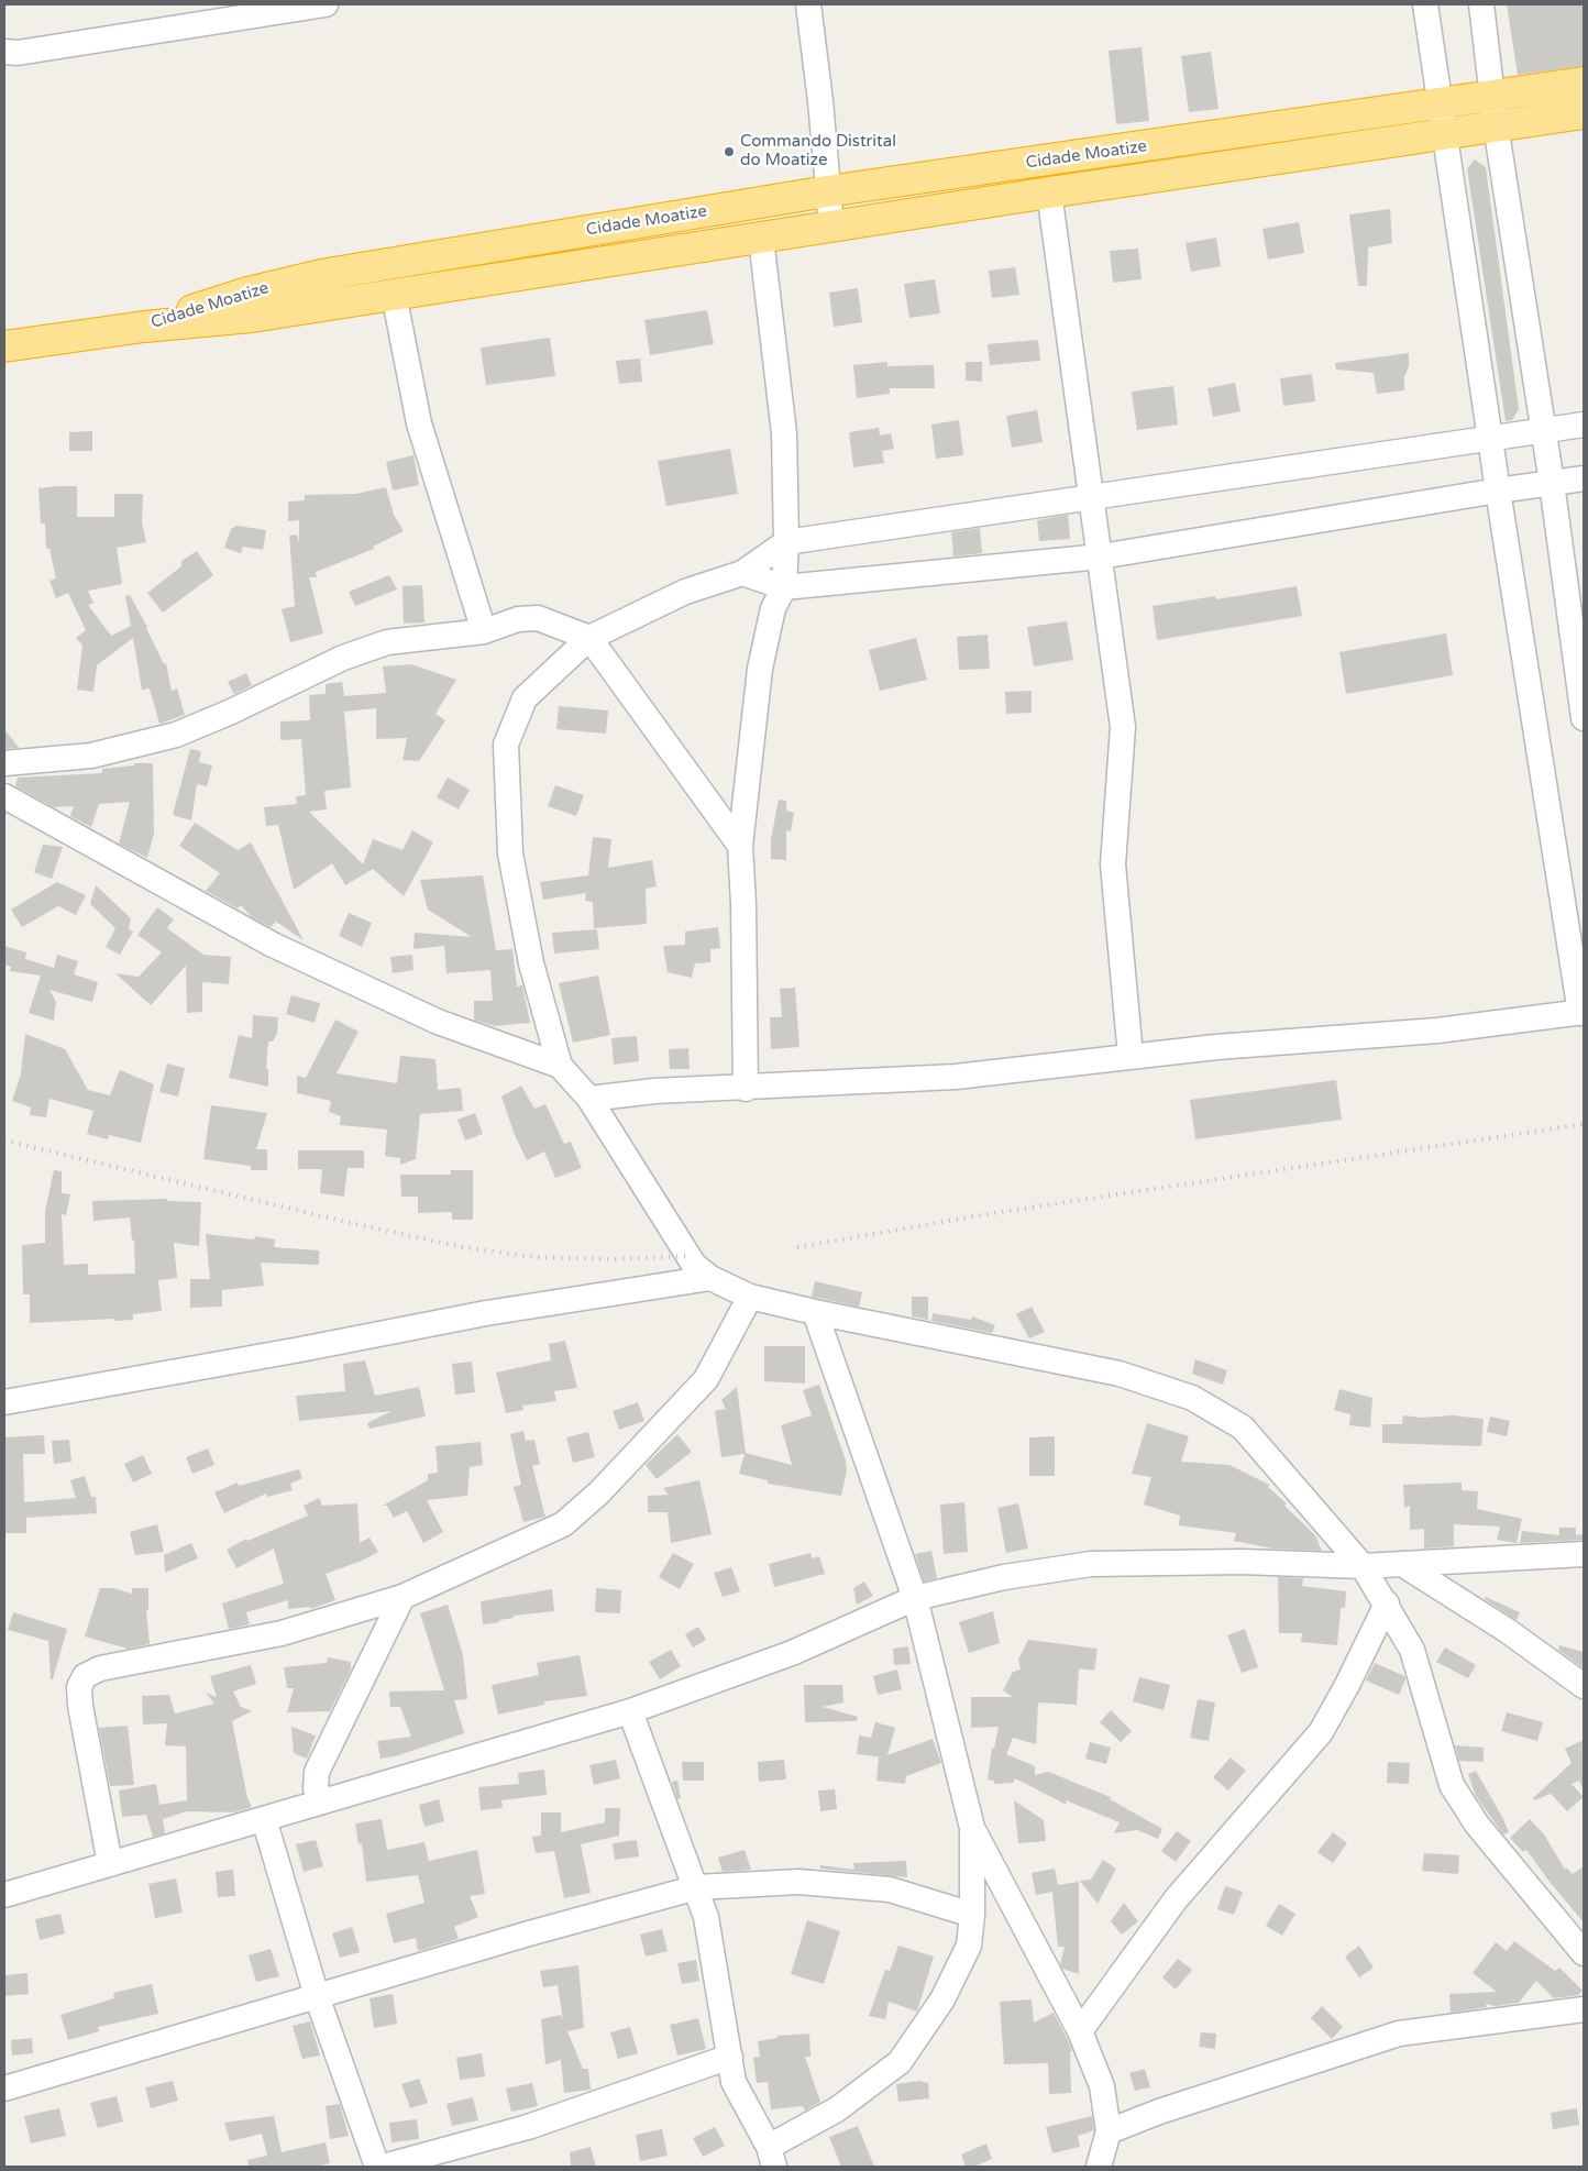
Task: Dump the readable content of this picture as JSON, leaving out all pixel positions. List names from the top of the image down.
{
  "streets": {
    "highway": ["Cidade Moatize"]
  },
  "places": ["Commando Distrital do Moatize"]
}
